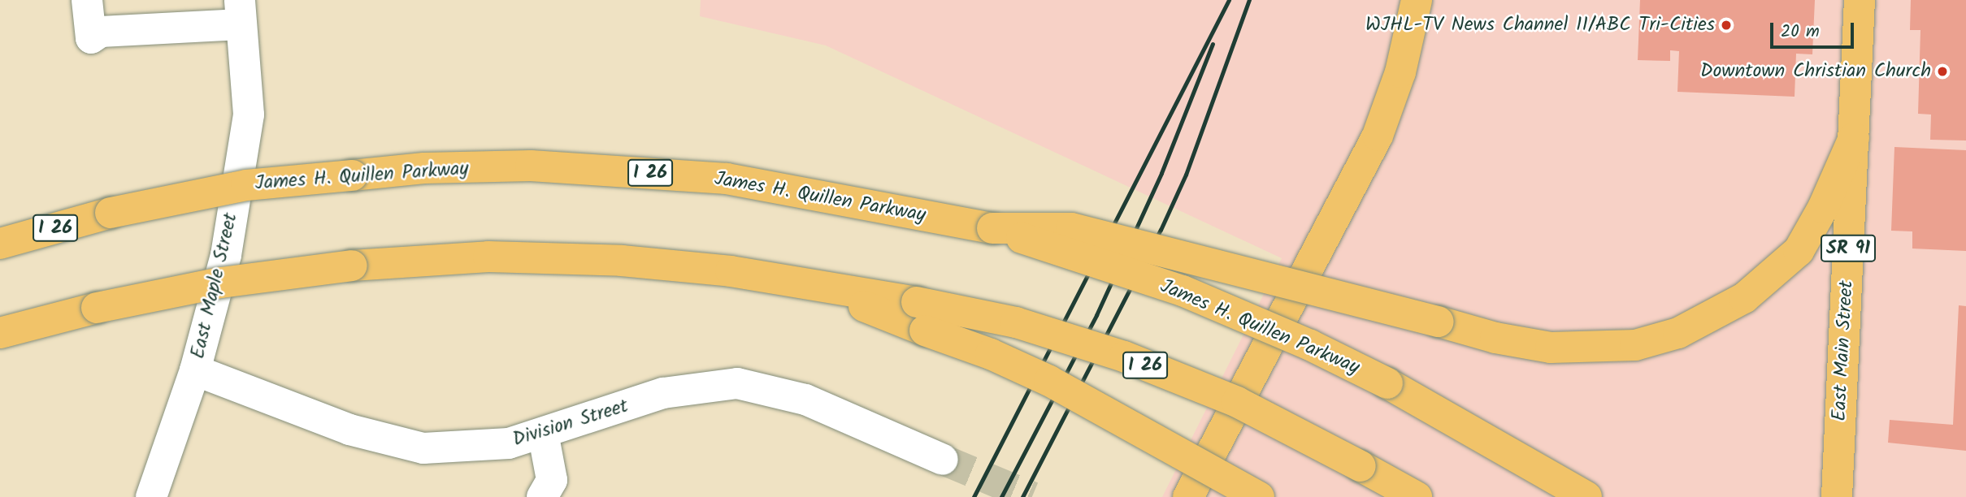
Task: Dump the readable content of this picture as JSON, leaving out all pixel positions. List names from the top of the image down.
{
  "streets": {
    "main road": [
      "I 26",
      "James H. Quillen Parkway",
      "SR 91",
      "East Main Street"
    ],
    "street": ["East Maple Street", "Division Street"]
  },
  "crossings": [
    ["East Maple Street", "Division Street"]
  ],
  "places": ["WJHL-TV News Channel 11/ABC Tri-Cities", "Downtown Christian Church"],
  "scale_bar": "20 m"
}
